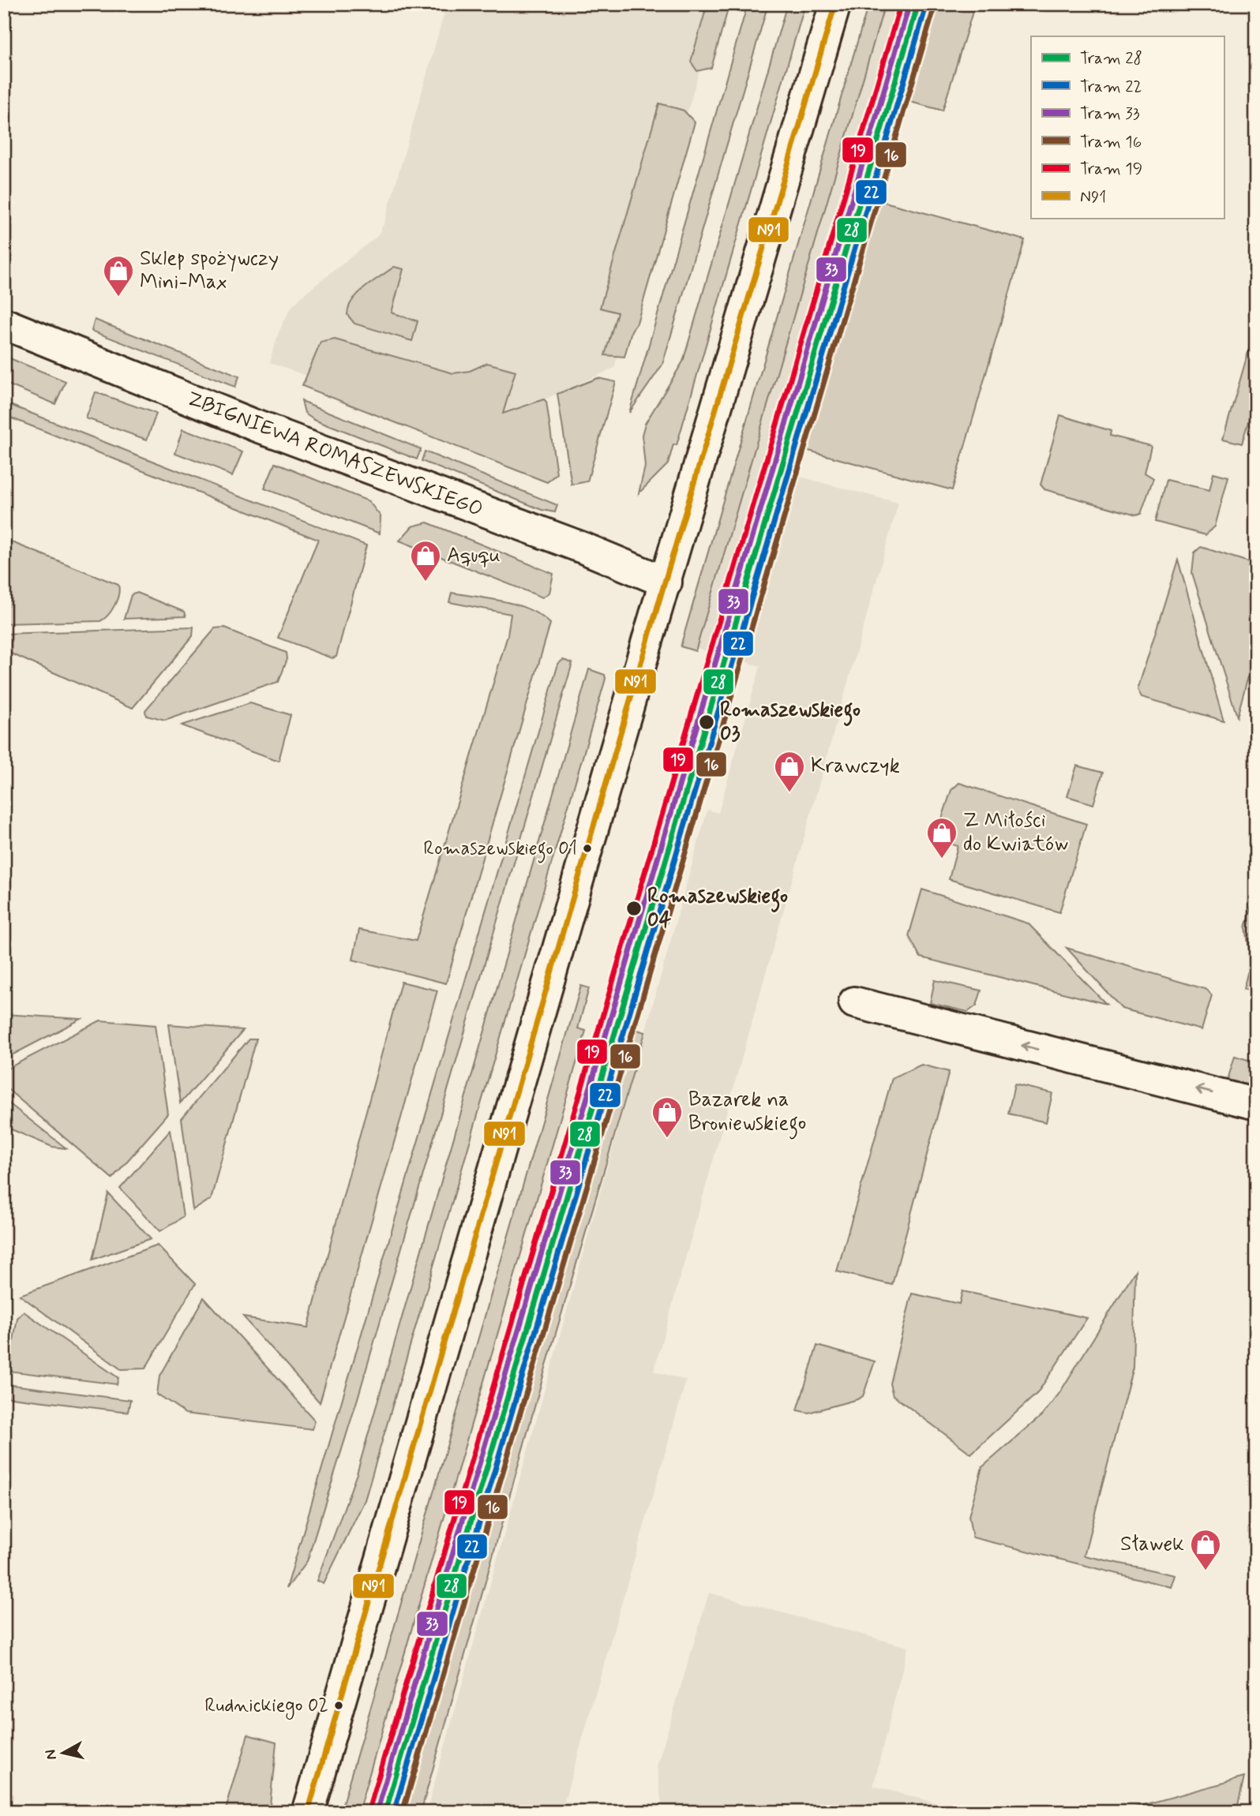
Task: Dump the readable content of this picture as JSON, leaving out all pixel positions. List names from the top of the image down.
{
  "streets": {
    "main road": ["ZBIGNIEWA ROMASZEWSKIEGO"]
  },
  "places": {
    "shop": [
      "Sklep spożywczy Mini-Max",
      "Aququ",
      "Krawczyk",
      "Z Miłości do Kwiatów",
      "Bazarek na Broniewskiego",
      "Sławek"
    ],
    "other": [
      "Romaszewskiego 03",
      "Romaszewskiego 01",
      "Romaszewskiego 04",
      "Rudnickiego 02"
    ]
  },
  "lines": [
    "tram line 28",
    "tram line 33",
    "tram line 19",
    "transit line N91",
    "tram line 22",
    "tram line 16"
  ],
  "legend": [
    "Tram 28",
    "Tram 22",
    "Tram 33",
    "Tram 16",
    "Tram 19",
    "N91"
  ],
  "north": "left"
}
